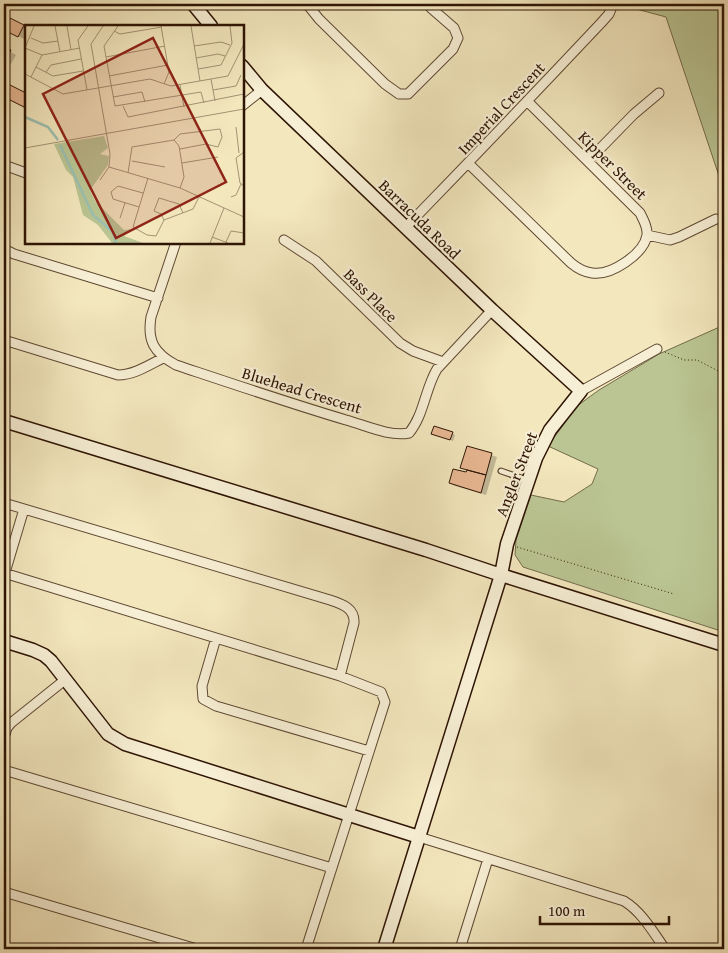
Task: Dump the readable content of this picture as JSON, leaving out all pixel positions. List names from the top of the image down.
{
  "streets": {
    "street": [
      "Imperial Crescent",
      "Kipper Street",
      "Barracuda Road",
      "Bass Place",
      "Bluehead Crescent",
      "Angler Street"
    ]
  },
  "crossings": [
    ["Imperial Crescent", "Kipper Street"],
    ["Imperial Crescent", "Barracuda Road"],
    ["Barracuda Road", "Bluehead Crescent"],
    ["Barracuda Road", "Angler Street"],
    ["Bass Place", "Bluehead Crescent"]
  ],
  "scale_bar": "100 m"
}
